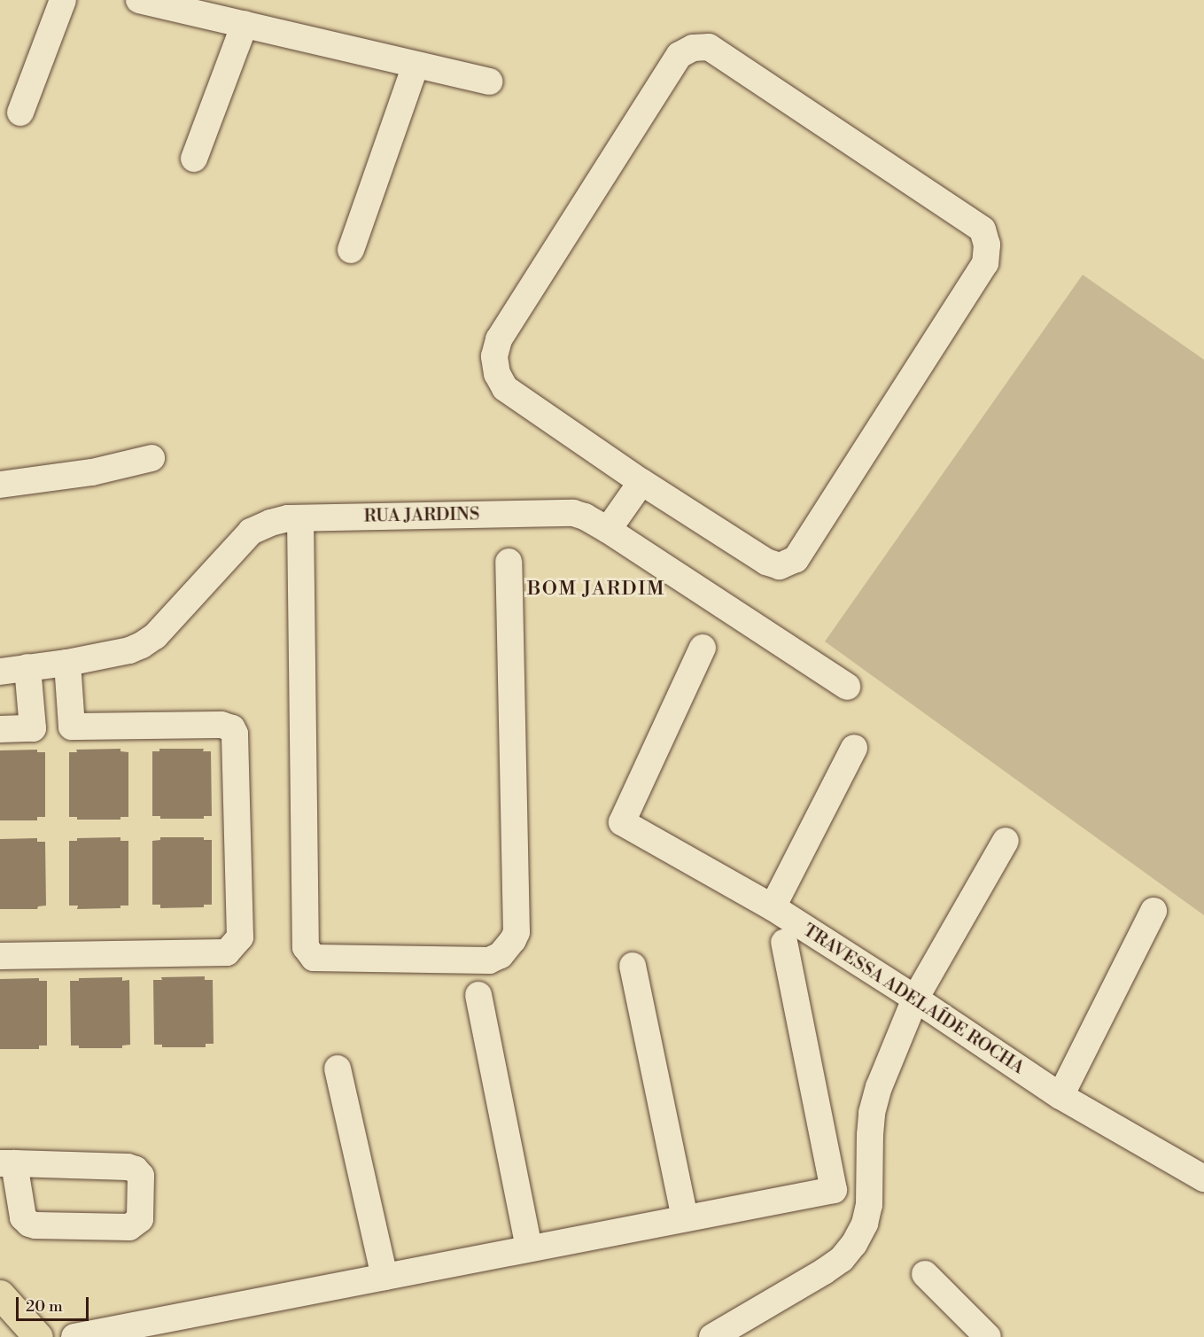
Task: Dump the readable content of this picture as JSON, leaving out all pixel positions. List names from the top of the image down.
{
  "streets": {
    "street": ["RUA JARDINS", "TRAVESSA ADELAÍDE ROCHA"]
  },
  "districts": ["BOM JARDIM"],
  "scale_bar": "20 m"
}
